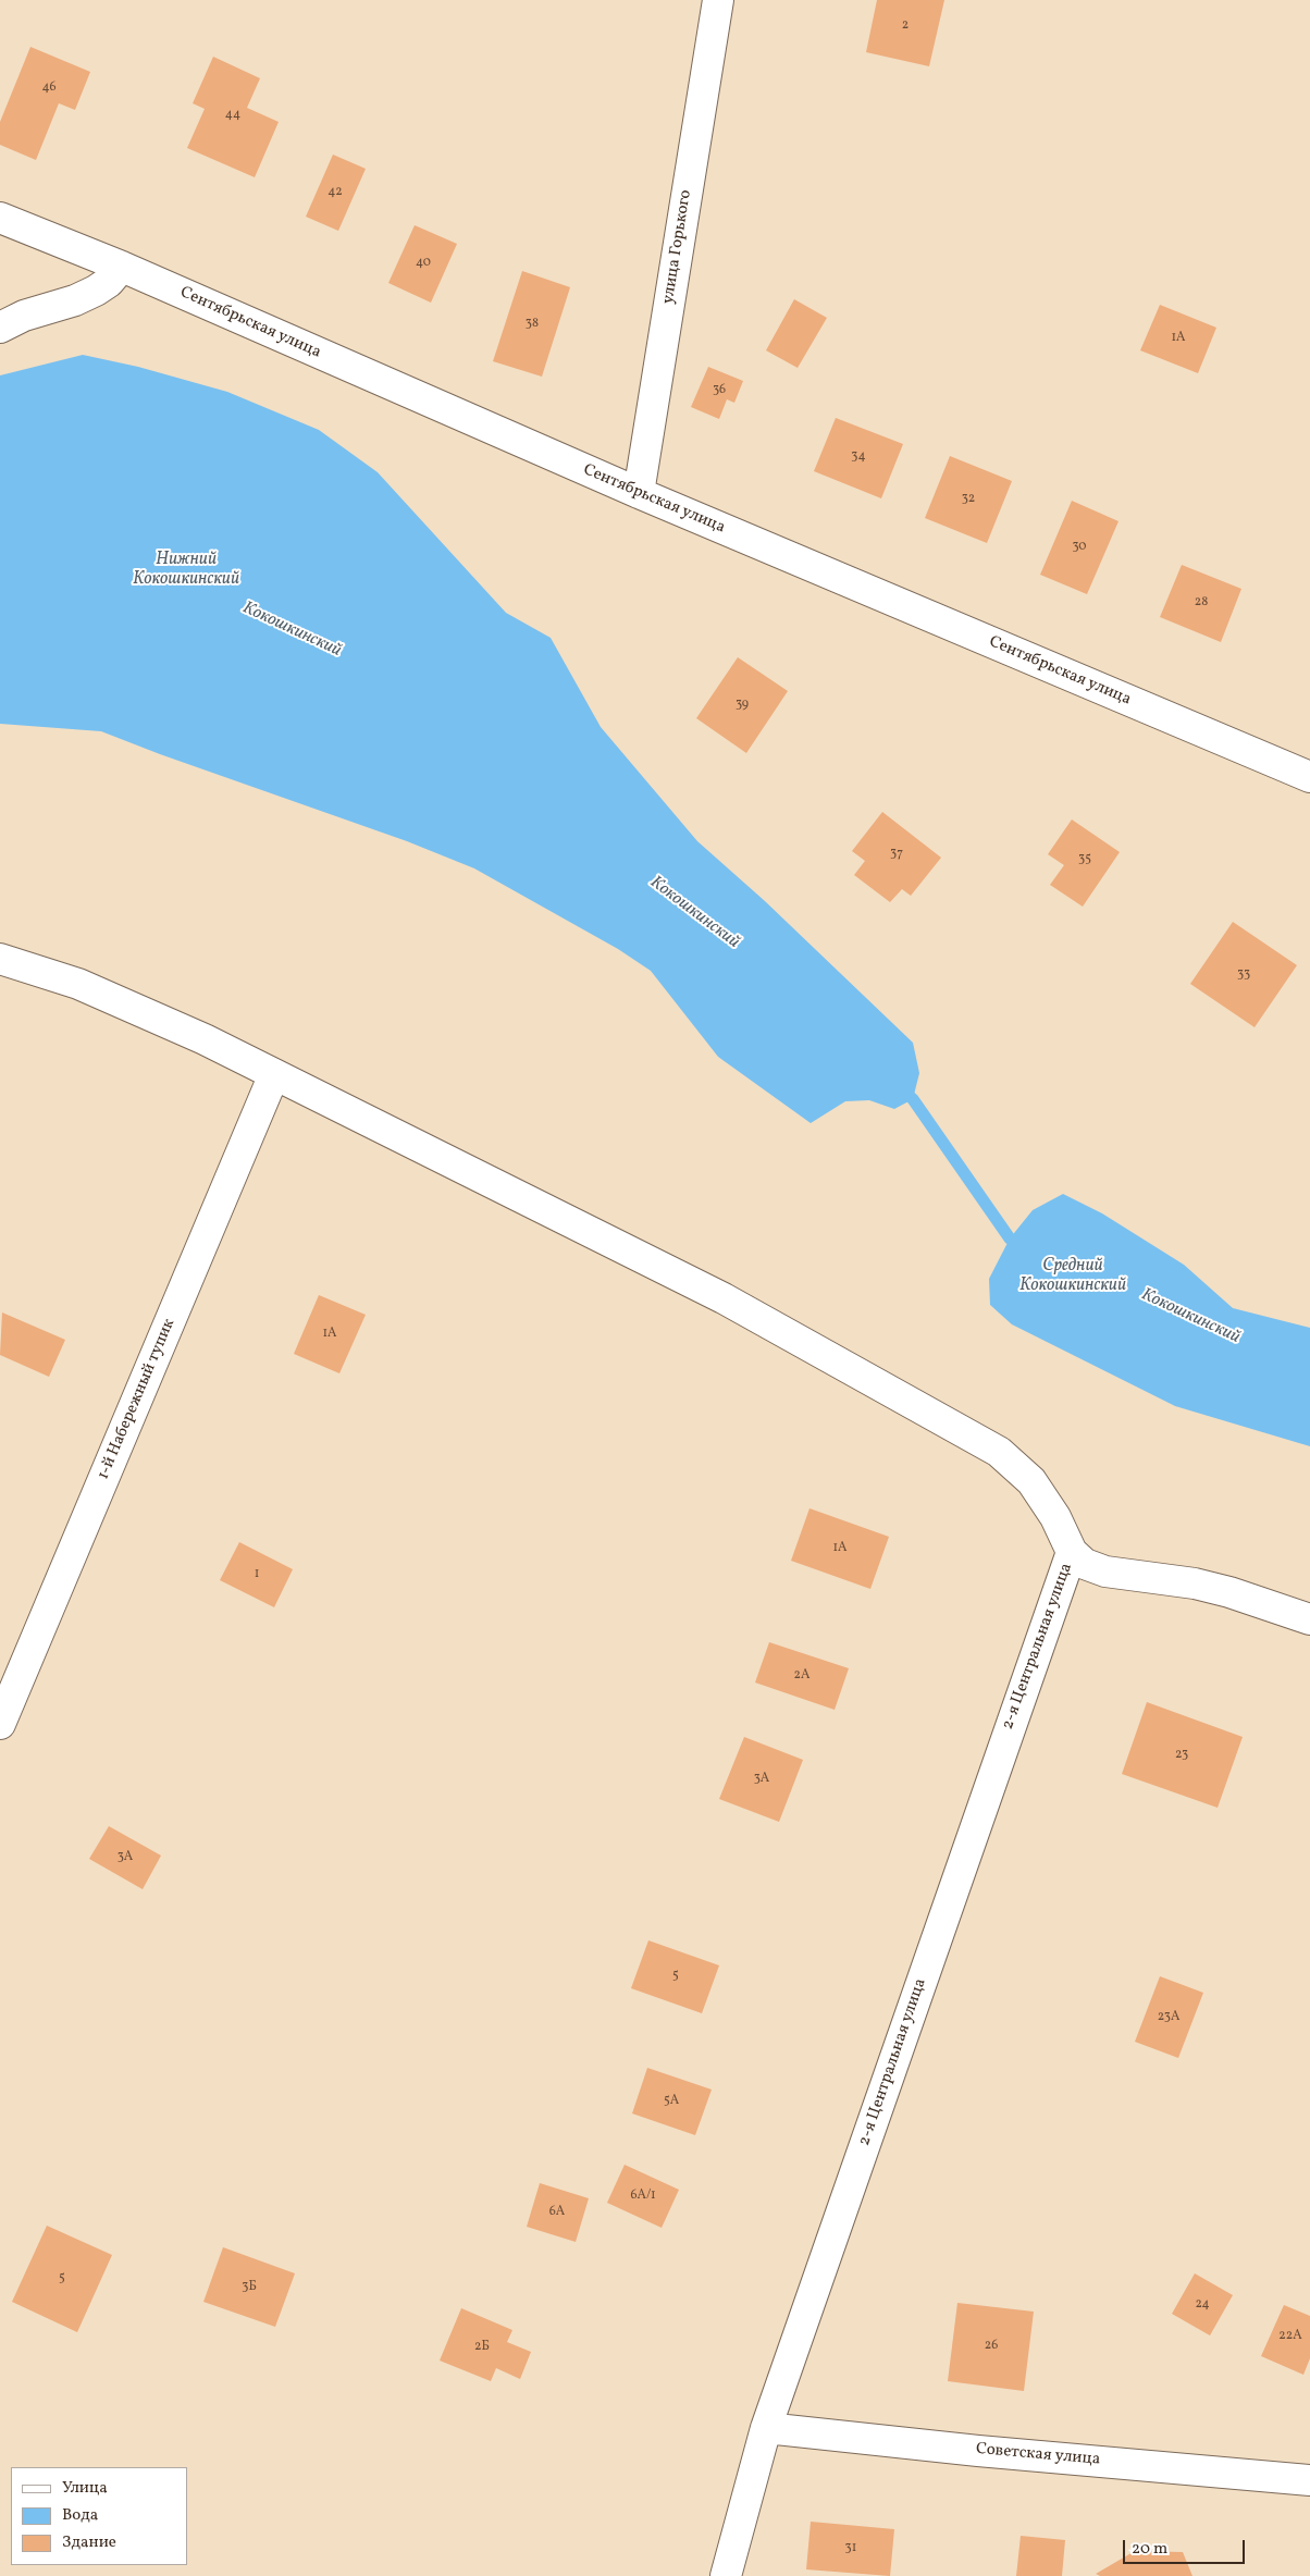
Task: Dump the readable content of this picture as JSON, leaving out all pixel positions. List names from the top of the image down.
{
  "streets": {
    "street": [
      "улица Горького",
      "Сентябрьская улица",
      "1-й Набережный тупик",
      "2-я Центральная улица",
      "Советская улица"
    ]
  },
  "crossings": [
    ["улица Горького", "Сентябрьская улица"],
    ["2-я Центральная улица", "Советская улица"]
  ],
  "water": ["Нижний Кокошкинский", "Кокошкинский", "Средний Кокошкинский"],
  "house_numbers": [
    "2",
    "46",
    "44",
    "42",
    "40",
    "38",
    "1А",
    "36",
    "34",
    "32",
    "30",
    "28",
    "39",
    "37",
    "35",
    "33",
    "1А",
    "1А",
    "1",
    "2А",
    "23",
    "3А",
    "3А",
    "5",
    "23А",
    "5А",
    "6А/1",
    "6А",
    "5",
    "3Б",
    "24",
    "22А",
    "26",
    "2Б",
    "31"
  ],
  "legend": ["Улица", "Вода", "Здание"],
  "scale_bar": "20 m"
}
